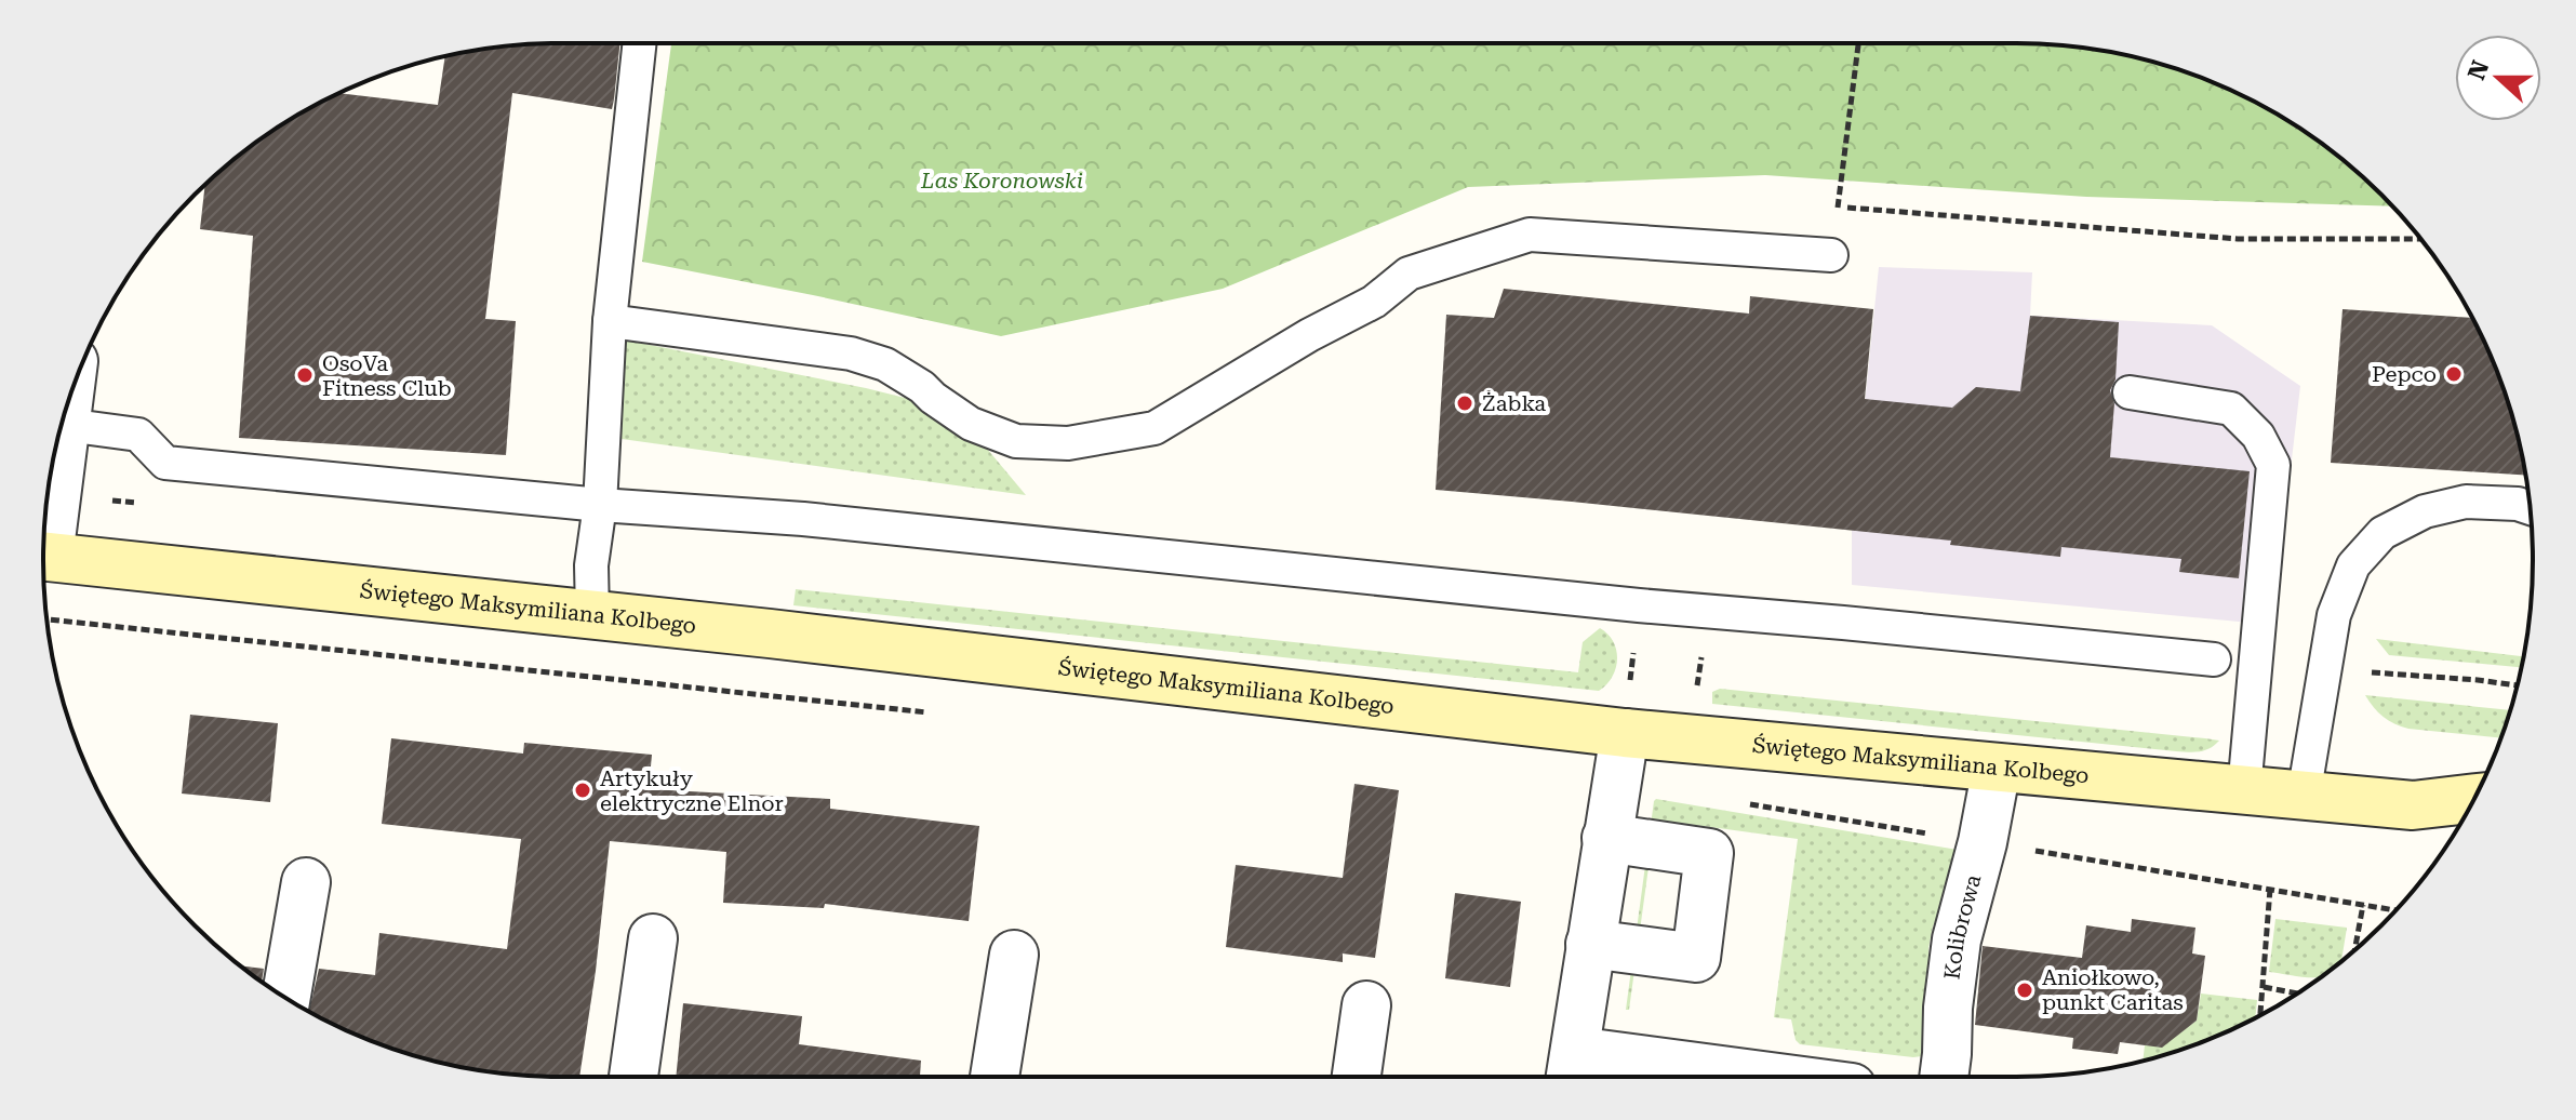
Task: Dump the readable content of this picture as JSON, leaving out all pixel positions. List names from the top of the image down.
{
  "streets": {
    "main road": ["Świętego Maksymiliana Kolbego"],
    "street": ["Kolibrowa"]
  },
  "crossings": [
    ["Świętego Maksymiliana Kolbego", "Kolibrowa"]
  ],
  "parks": ["Las Koronowski"],
  "places": [
    "Pepco",
    "OsoVa Fitness Club",
    "Żabka",
    "Artykuły elektryczne Elnor",
    "Aniołkowo, punkt Caritas"
  ],
  "north": "left"
}
